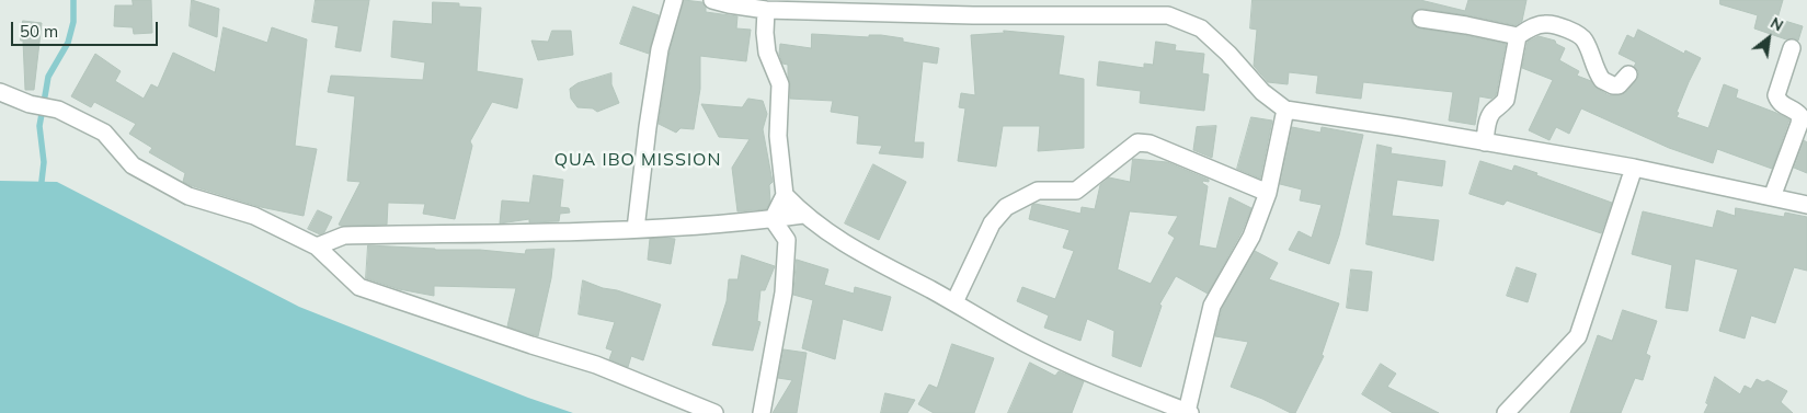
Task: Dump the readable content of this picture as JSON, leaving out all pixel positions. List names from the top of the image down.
{
  "districts": ["QUA IBO MISSION"],
  "scale_bar": "50 m",
  "north": "top right"
}
